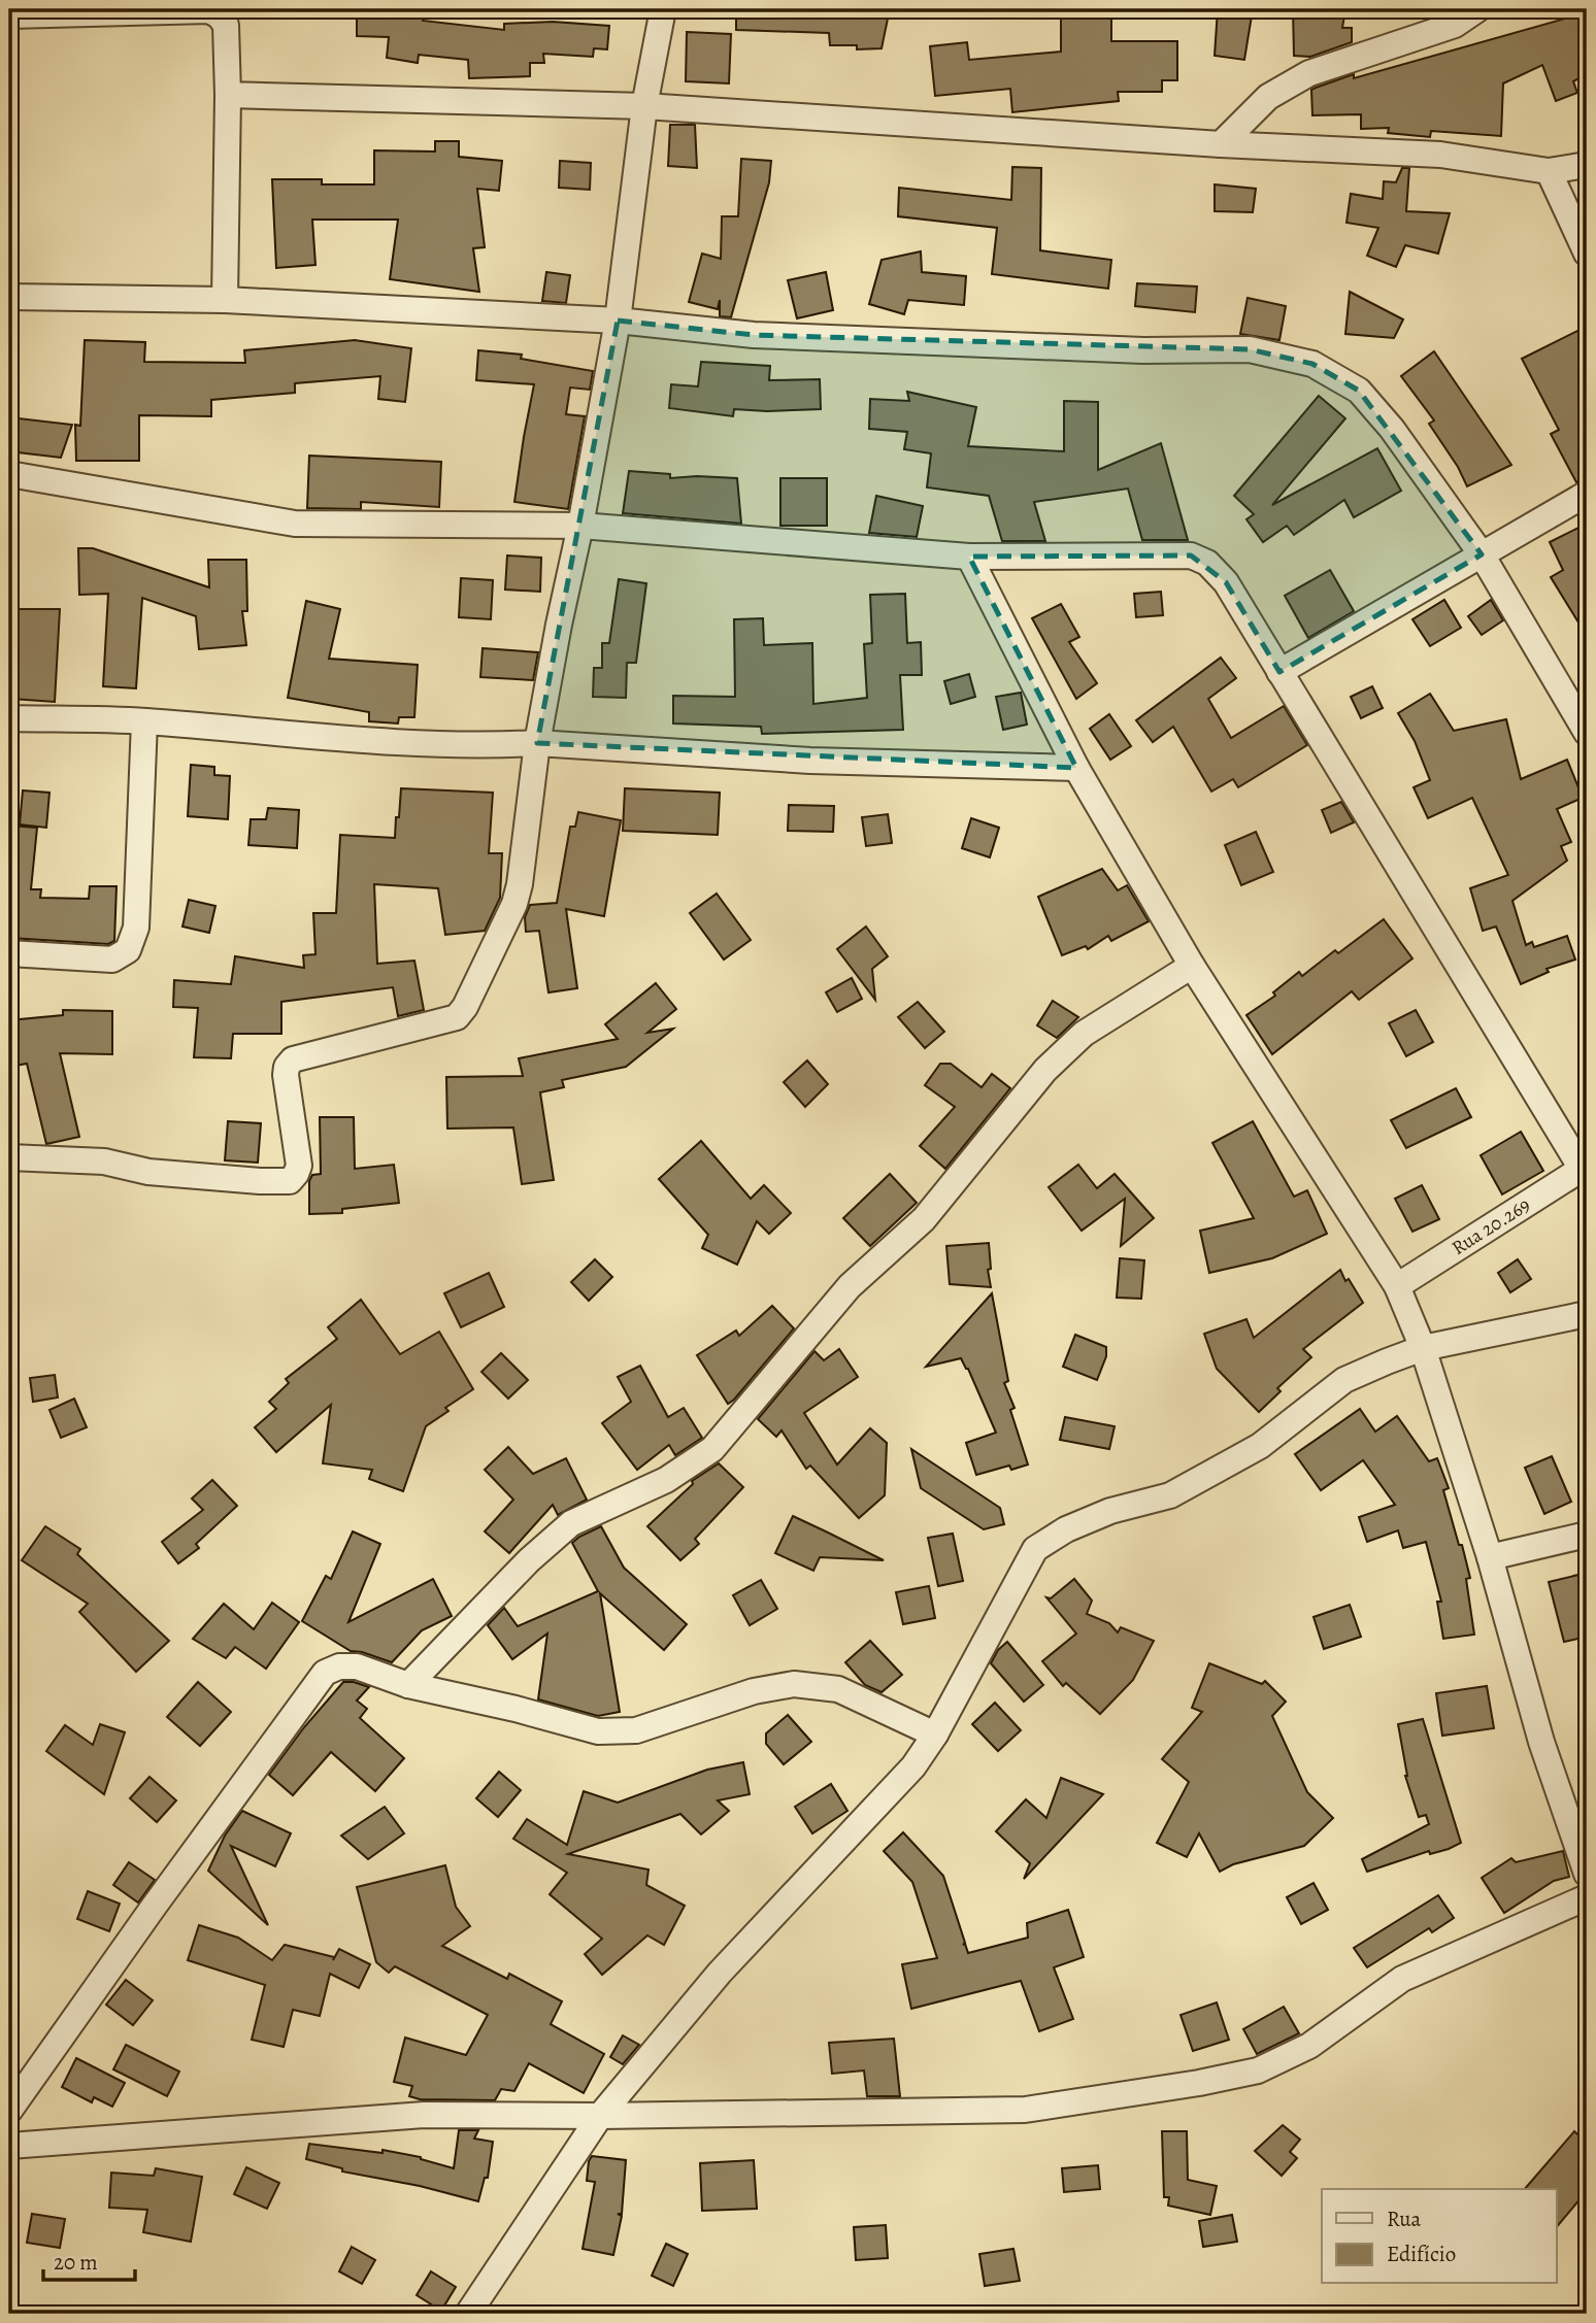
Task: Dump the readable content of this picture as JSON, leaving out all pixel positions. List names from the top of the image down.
{
  "streets": {
    "street": ["Rua 20.269"]
  },
  "legend": ["Rua", "Edifício"],
  "scale_bar": "20 m"
}
